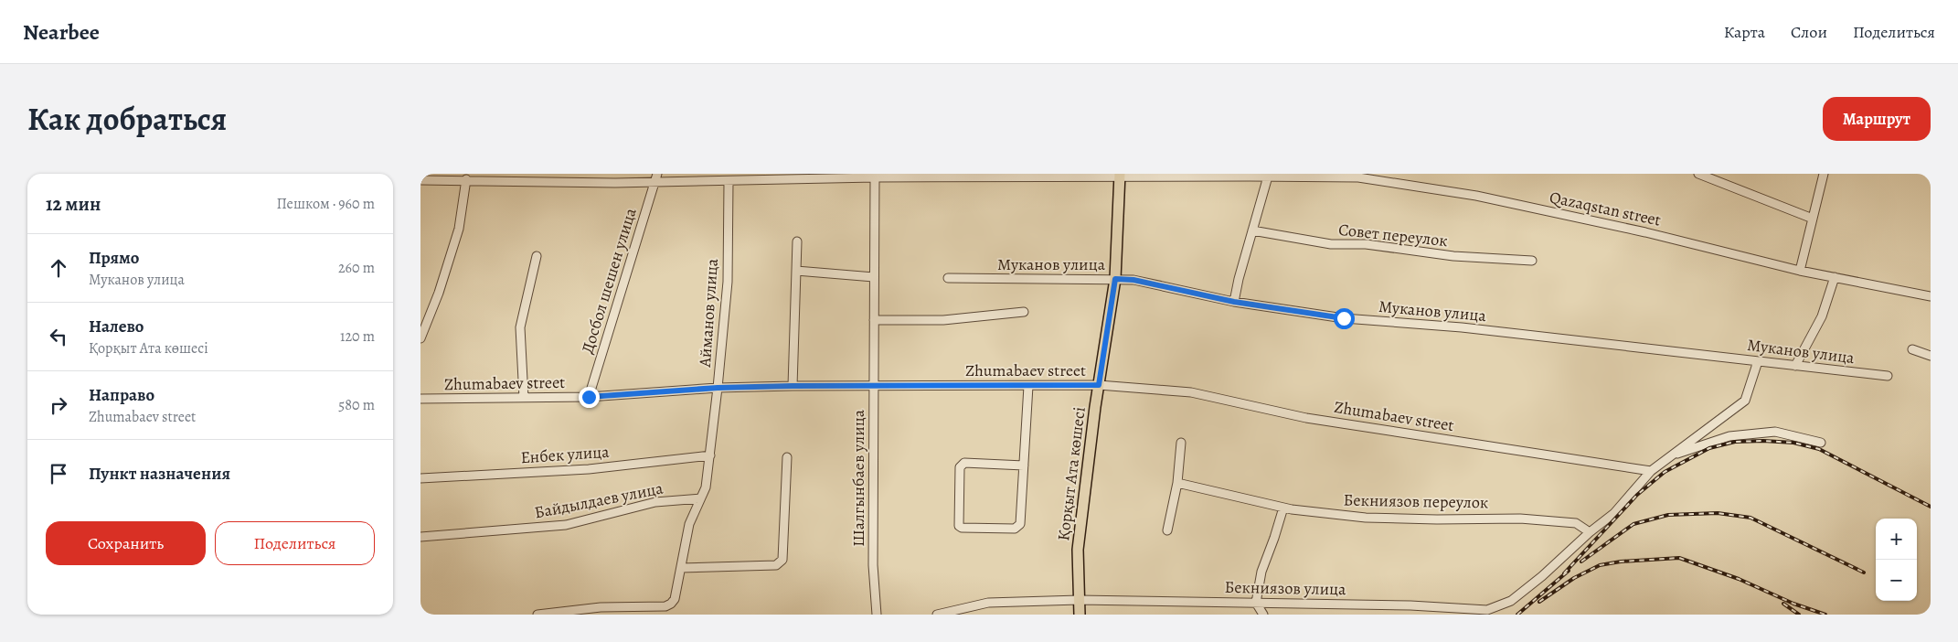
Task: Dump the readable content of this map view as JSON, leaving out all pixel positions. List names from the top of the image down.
{
  "streets": {
    "main road": ["Қорқыт Ата көшесі"],
    "street": [
      "Qazaqstan street",
      "Совет переулок",
      "Муканов улица",
      "Досбол шешен улица",
      "Айманов улица",
      "Zhumabaev street",
      "Енбек улица",
      "Шалгынбаев улица",
      "Байдылдаев улица",
      "Бекниязов переулок",
      "Бекниязов улица"
    ]
  },
  "crossings": [
    ["Qazaqstan street", "Досбол шешен улица"],
    ["Qazaqstan street", "Айманов улица"],
    ["Qazaqstan street", "Қорқыт Ата көшесі"],
    ["Qazaqstan street", "Шалгынбаев улица"],
    ["Муканов улица", "Қорқыт Ата көшесі"],
    ["Муканов улица", "Бекниязов улица"],
    ["Досбол шешен улица", "Zhumabaev street"],
    ["Айманов улица", "Zhumabaev street"],
    ["Айманов улица", "Енбек улица"],
    ["Айманов улица", "Байдылдаев улица"],
    ["Zhumabaev street", "Қорқыт Ата көшесі"],
    ["Zhumabaev street", "Шалгынбаев улица"],
    ["Zhumabaev street", "Бекниязов улица"],
    ["Қорқыт Ата көшесі", "Бекниязов улица"],
    ["Бекниязов переулок", "Бекниязов улица"]
  ],
  "page": {
    "header": "Nearbee",
    "nav": ["Карта", "Слои", "Поделиться"],
    "title": "Как добраться",
    "buttons": [
      "Маршрут",
      ["Сохранить", "Поделиться"]
    ],
    "heading": ["12 мин", "Пешком · 960 m"],
    "list": [
      ["Прямо", "Муканов улица", "260 m"],
      ["Налево", "Қорқыт Ата көшесі", "120 m"],
      ["Направо", "Zhumabaev street", "580 m"],
      "Пункт назначения"
    ],
    "map_buttons": ["+", "−"]
  }
}
